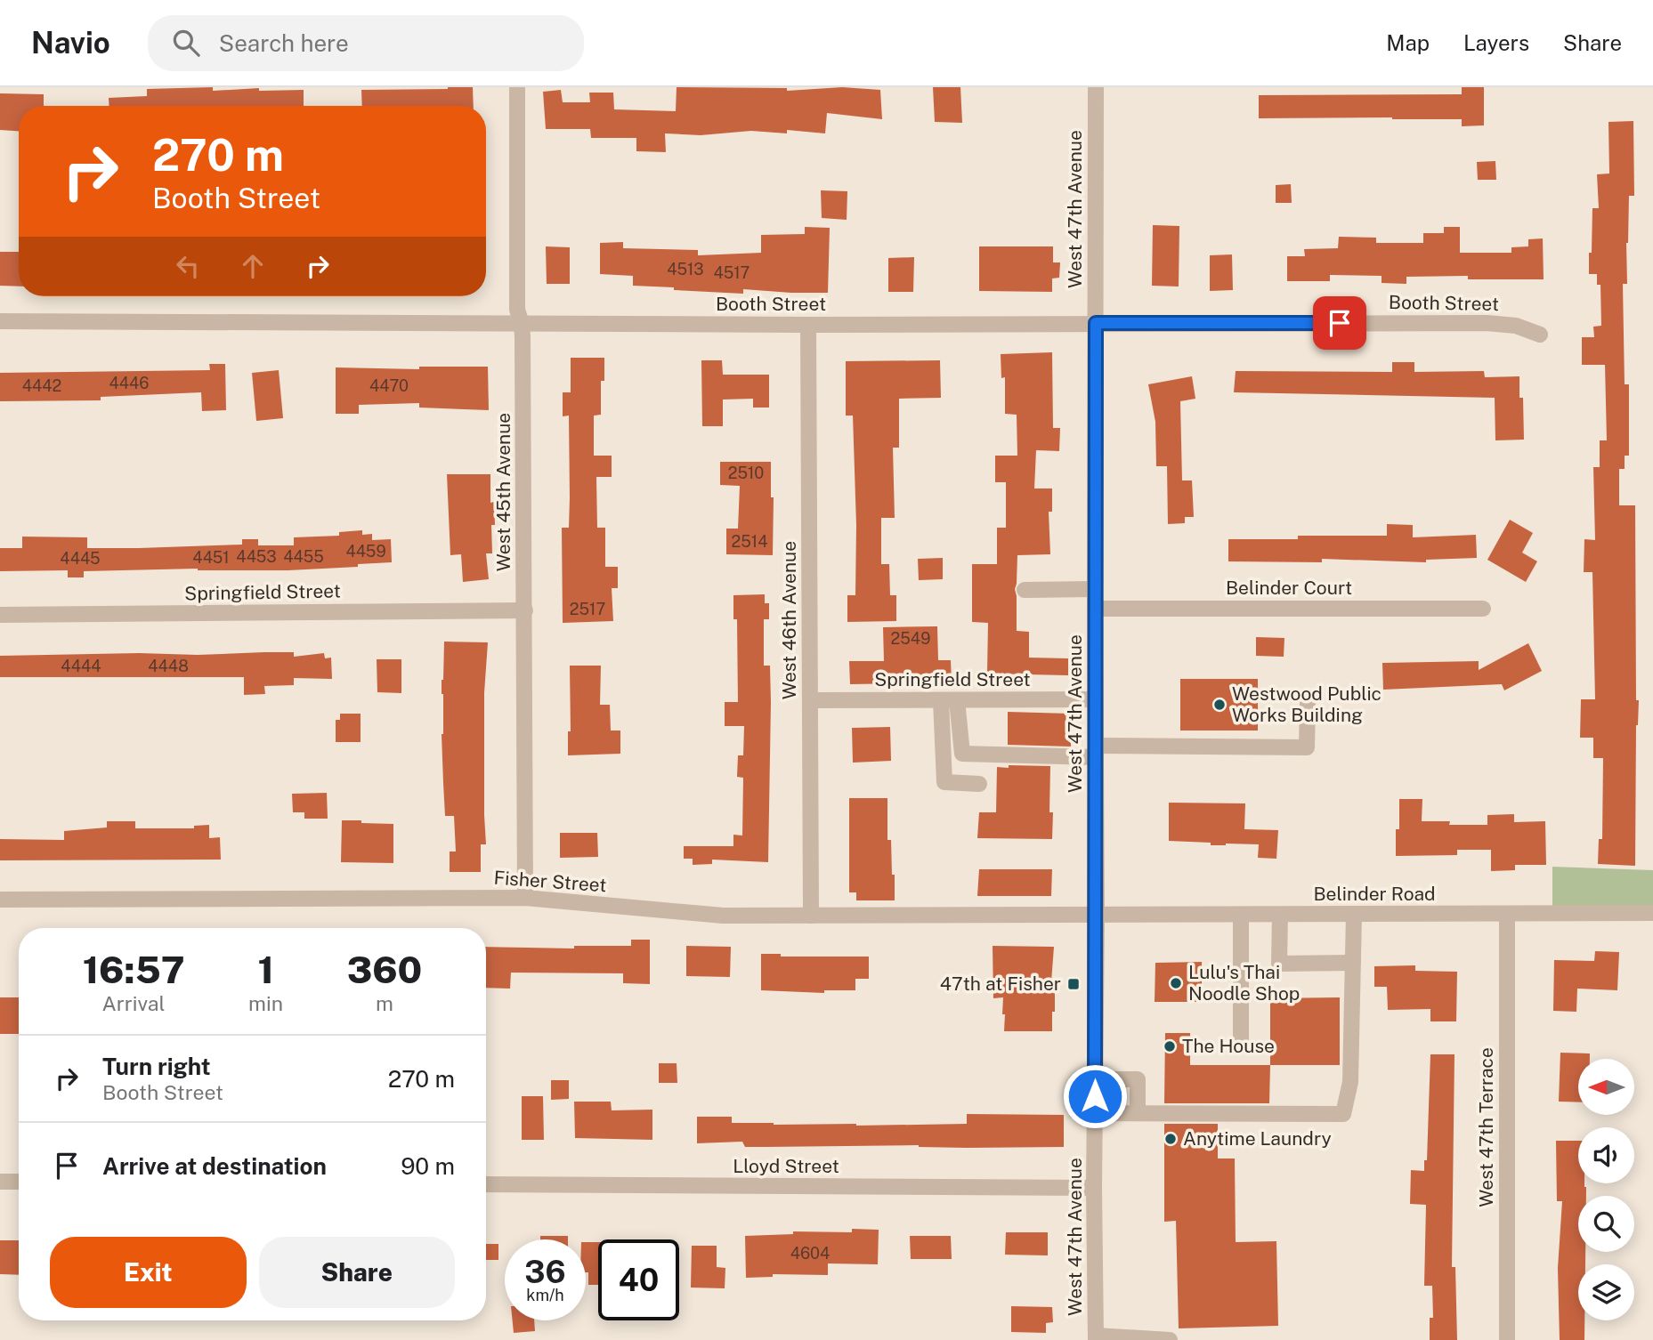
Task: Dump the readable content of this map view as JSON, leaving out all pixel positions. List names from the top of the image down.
{
  "streets": {
    "street": [
      "West 47th Avenue",
      "Booth Street",
      "West 45th Avenue",
      "Belinder Court",
      "Springfield Street",
      "West 46th Avenue",
      "Fisher Street",
      "Belinder Road",
      "West 47th Terrace",
      "Lloyd Street"
    ]
  },
  "crossings": [
    ["West 47th Avenue", "Booth Street"],
    ["West 47th Avenue", "Belinder Court"],
    ["West 47th Avenue", "Springfield Street"],
    ["West 47th Avenue", "Fisher Street"],
    ["West 47th Avenue", "Belinder Road"],
    ["West 47th Avenue", "Lloyd Street"],
    ["Booth Street", "West 45th Avenue"],
    ["Booth Street", "West 46th Avenue"],
    ["West 45th Avenue", "Springfield Street"],
    ["West 45th Avenue", "Fisher Street"],
    ["Springfield Street", "West 46th Avenue"],
    ["West 46th Avenue", "Fisher Street"],
    ["Fisher Street", "Belinder Road"],
    ["Belinder Road", "West 47th Terrace"]
  ],
  "places": {
    "other": [
      "Westwood Public Works Building",
      "Lulu's Thai Noodle Shop",
      "The House",
      "Anytime Laundry"
    ],
    "transit": ["47th at Fisher"]
  },
  "house_numbers": [
    "4513",
    "4517",
    "4446",
    "4442",
    "4470",
    "2510",
    "2514",
    "4459",
    "4453",
    "4455",
    "4451",
    "4445",
    "2517",
    "2549",
    "4444",
    "4448",
    "4604"
  ],
  "north": "left",
  "page": {
    "header": "Navio",
    "search": "Search here",
    "nav": ["Map", "Layers", "Share"],
    "turn": ["270 m", "Booth Street"],
    "eta": [
      "16:57",
      "Arrival",
      "1",
      "min",
      "360",
      "m"
    ],
    "list": [
      {
        "name": "Turn right",
        "note": "Booth Street",
        "value": "270 m"
      },
      {
        "name": "Arrive at destination",
        "value": "90 m"
      }
    ],
    "buttons": ["Exit", "Share"],
    "speed": "36 km/h",
    "limit": "40"
  }
}
